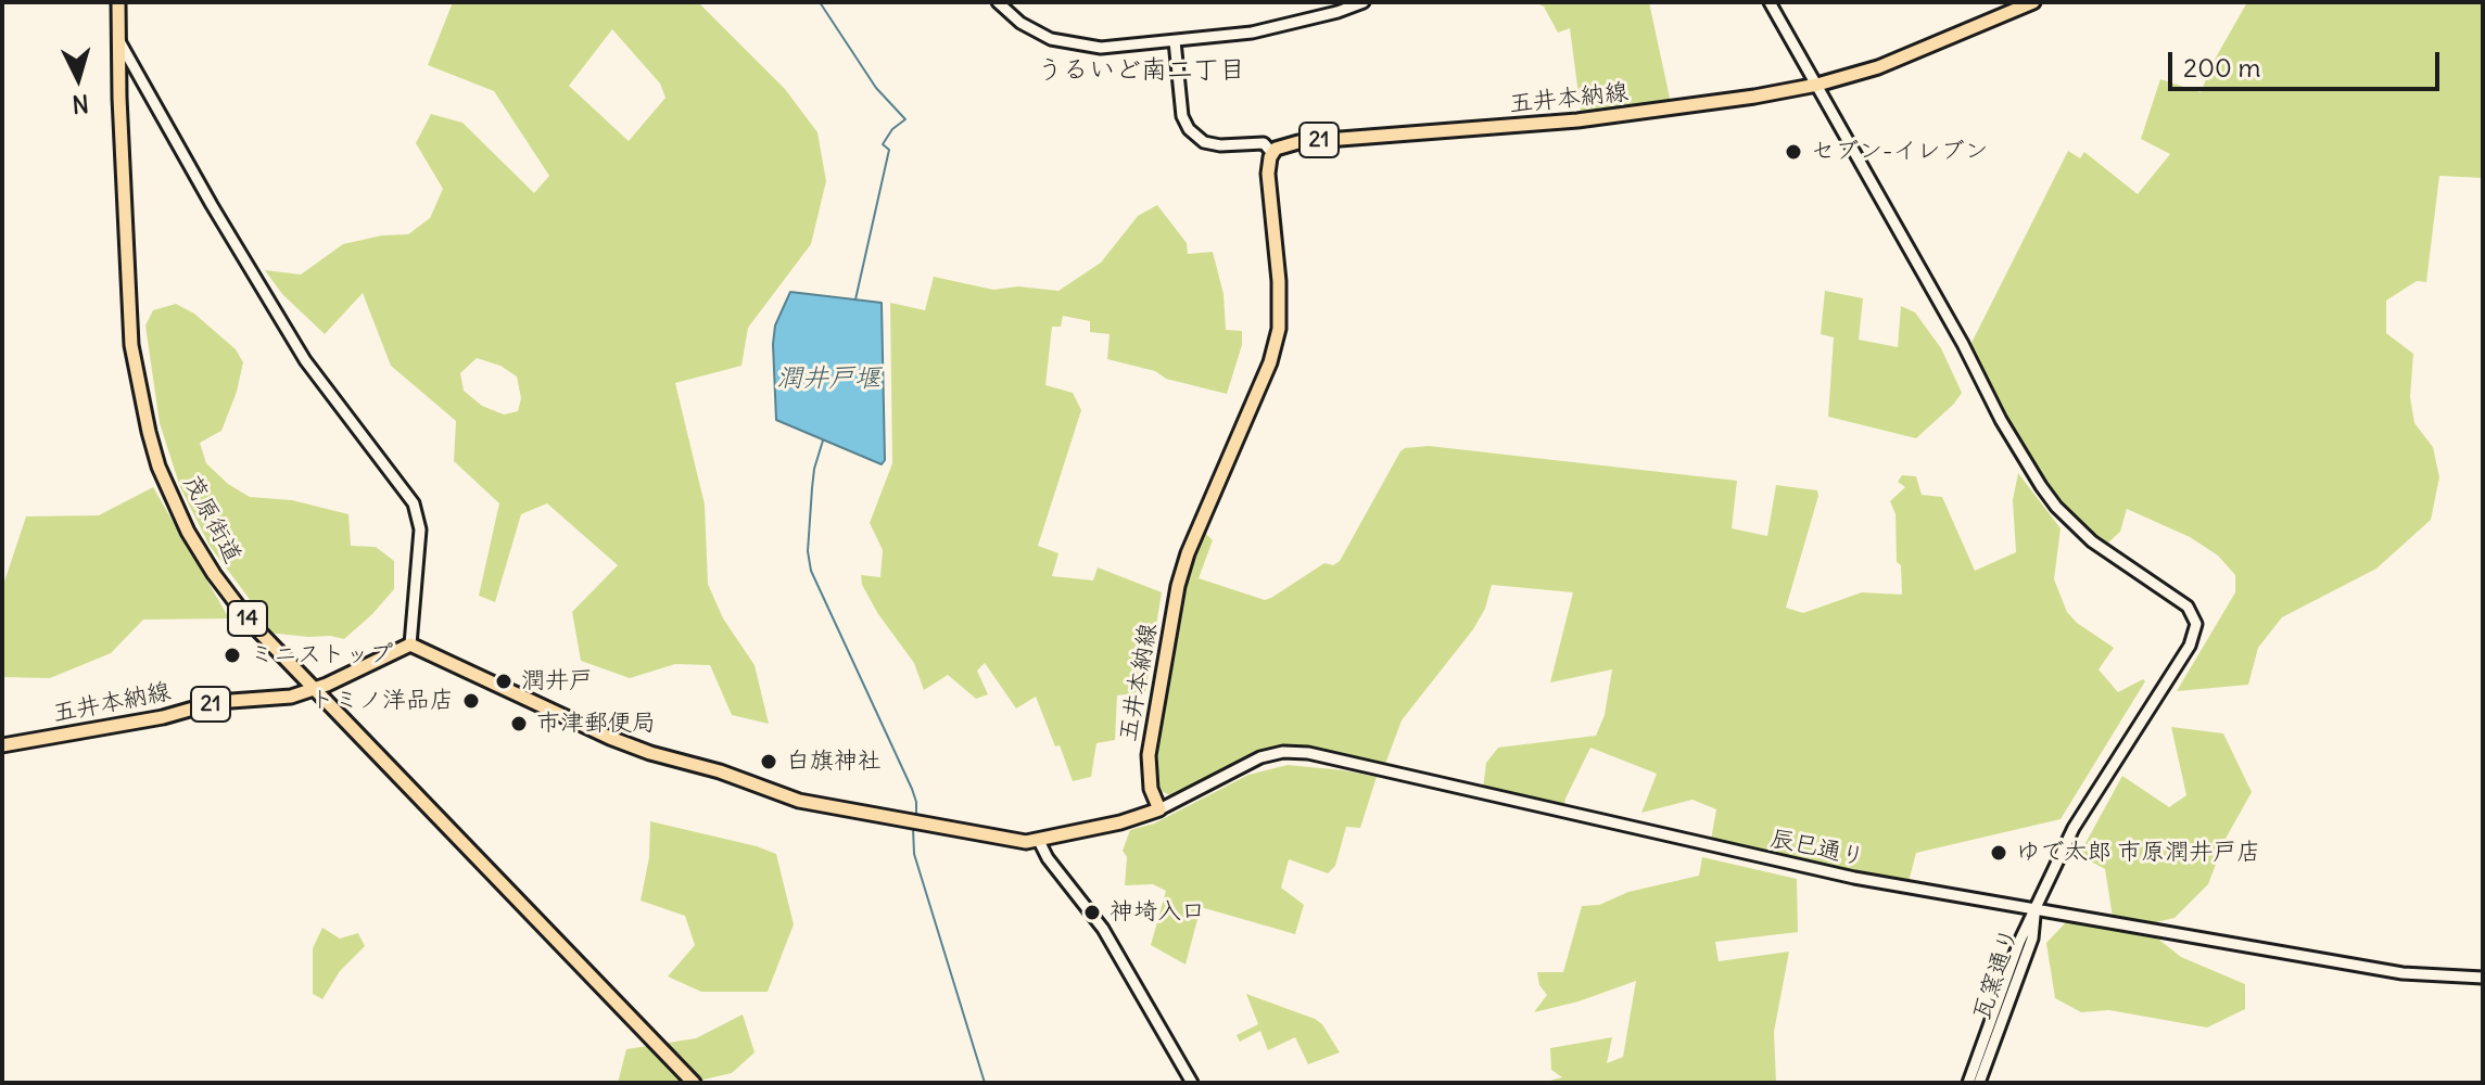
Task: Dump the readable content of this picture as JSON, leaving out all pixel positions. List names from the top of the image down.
{
  "streets": {
    "main road": [
      "五井本納線",
      "21",
      "茂原街道",
      "14"
    ],
    "street": ["辰巳通り", "瓦窯通り"]
  },
  "crossings": [
    ["五井本納線", "茂原街道"],
    ["五井本納線", "辰巳通り"],
    ["辰巳通り", "瓦窯通り"]
  ],
  "districts": ["うるいど南二丁目"],
  "water": ["潤井戸堰"],
  "places": [
    "セブン-イレブン",
    "ミニストップ",
    "潤井戸",
    "トミノ洋品店",
    "市津郵便局",
    "白旗神社",
    "ゆで太郎 市原潤井戸店",
    "神埼入口"
  ],
  "scale_bar": "200 m",
  "north": "bottom"
}
